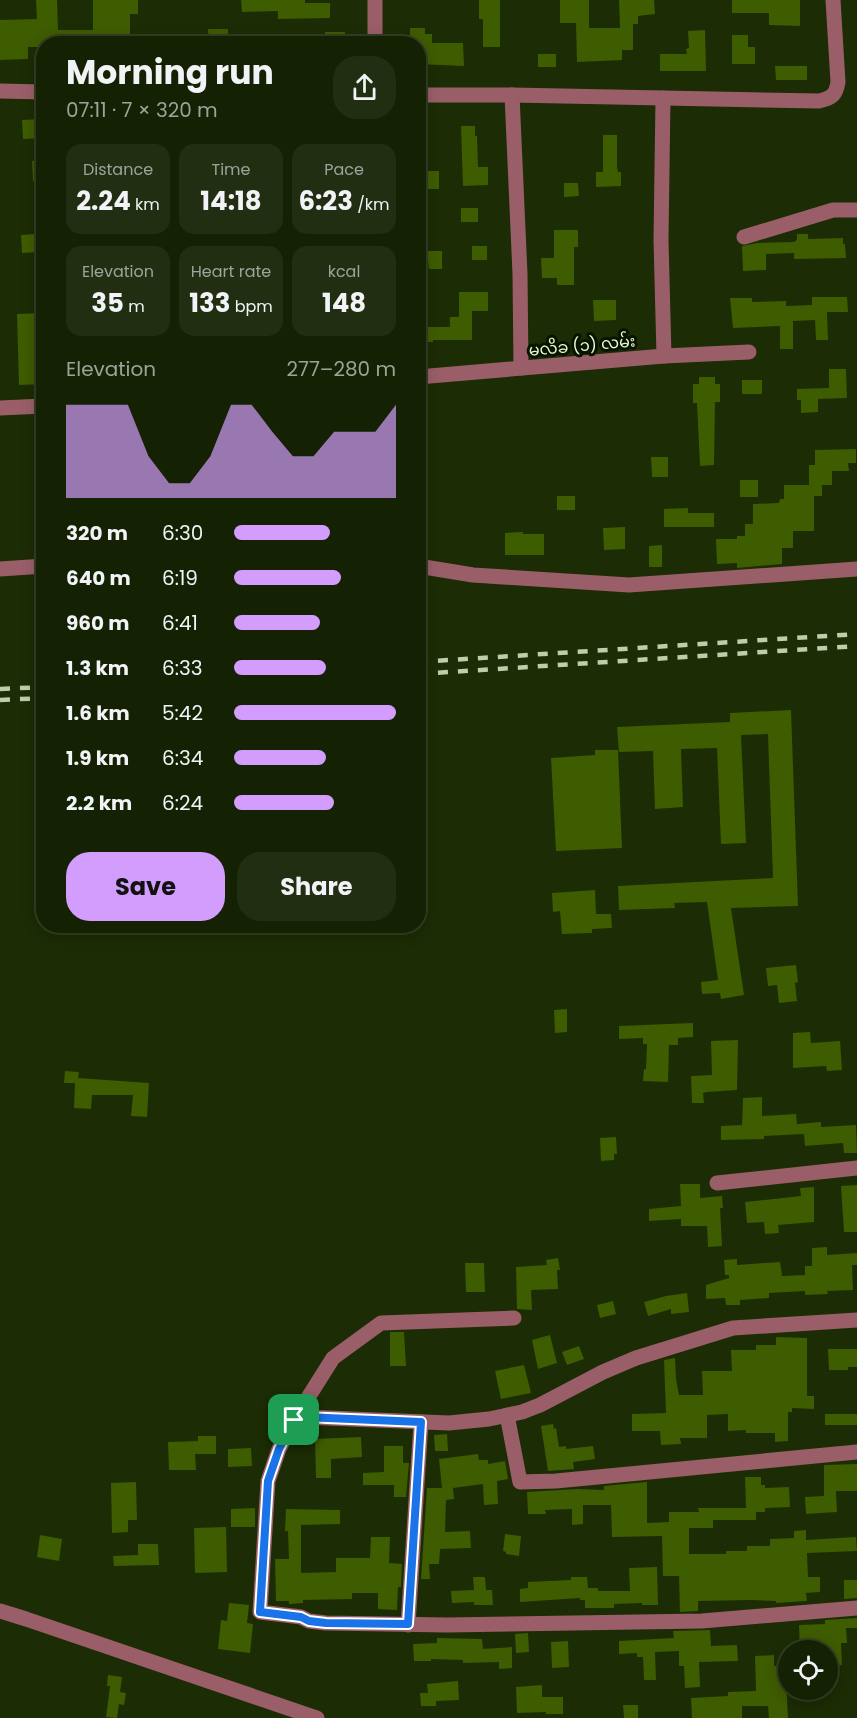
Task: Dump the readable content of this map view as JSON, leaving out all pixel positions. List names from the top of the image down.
{
  "streets": {
    "street": ["မလိခ (၁) လမ်း"]
  },
  "page": {
    "heading": ["Morning run", "07:11 · 7 × 320 m"],
    "stats": [
      ["Distance", "2.24 km"],
      ["Time", "14:18"],
      ["Pace", "6:23 /km"],
      ["Elevation", "35 m"],
      ["Heart rate", "133 bpm"],
      ["kcal", "148"]
    ],
    "chart": ["Elevation", "277–280 m"],
    "list": [
      {
        "name": "320 m",
        "note": "6:30"
      },
      {
        "name": "640 m",
        "note": "6:19"
      },
      {
        "name": "960 m",
        "note": "6:41"
      },
      {
        "name": "1.3 km",
        "note": "6:33"
      },
      {
        "name": "1.6 km",
        "note": "5:42"
      },
      {
        "name": "1.9 km",
        "note": "6:34"
      },
      {
        "name": "2.2 km",
        "note": "6:24"
      }
    ],
    "buttons": ["Save", "Share"]
  }
}
